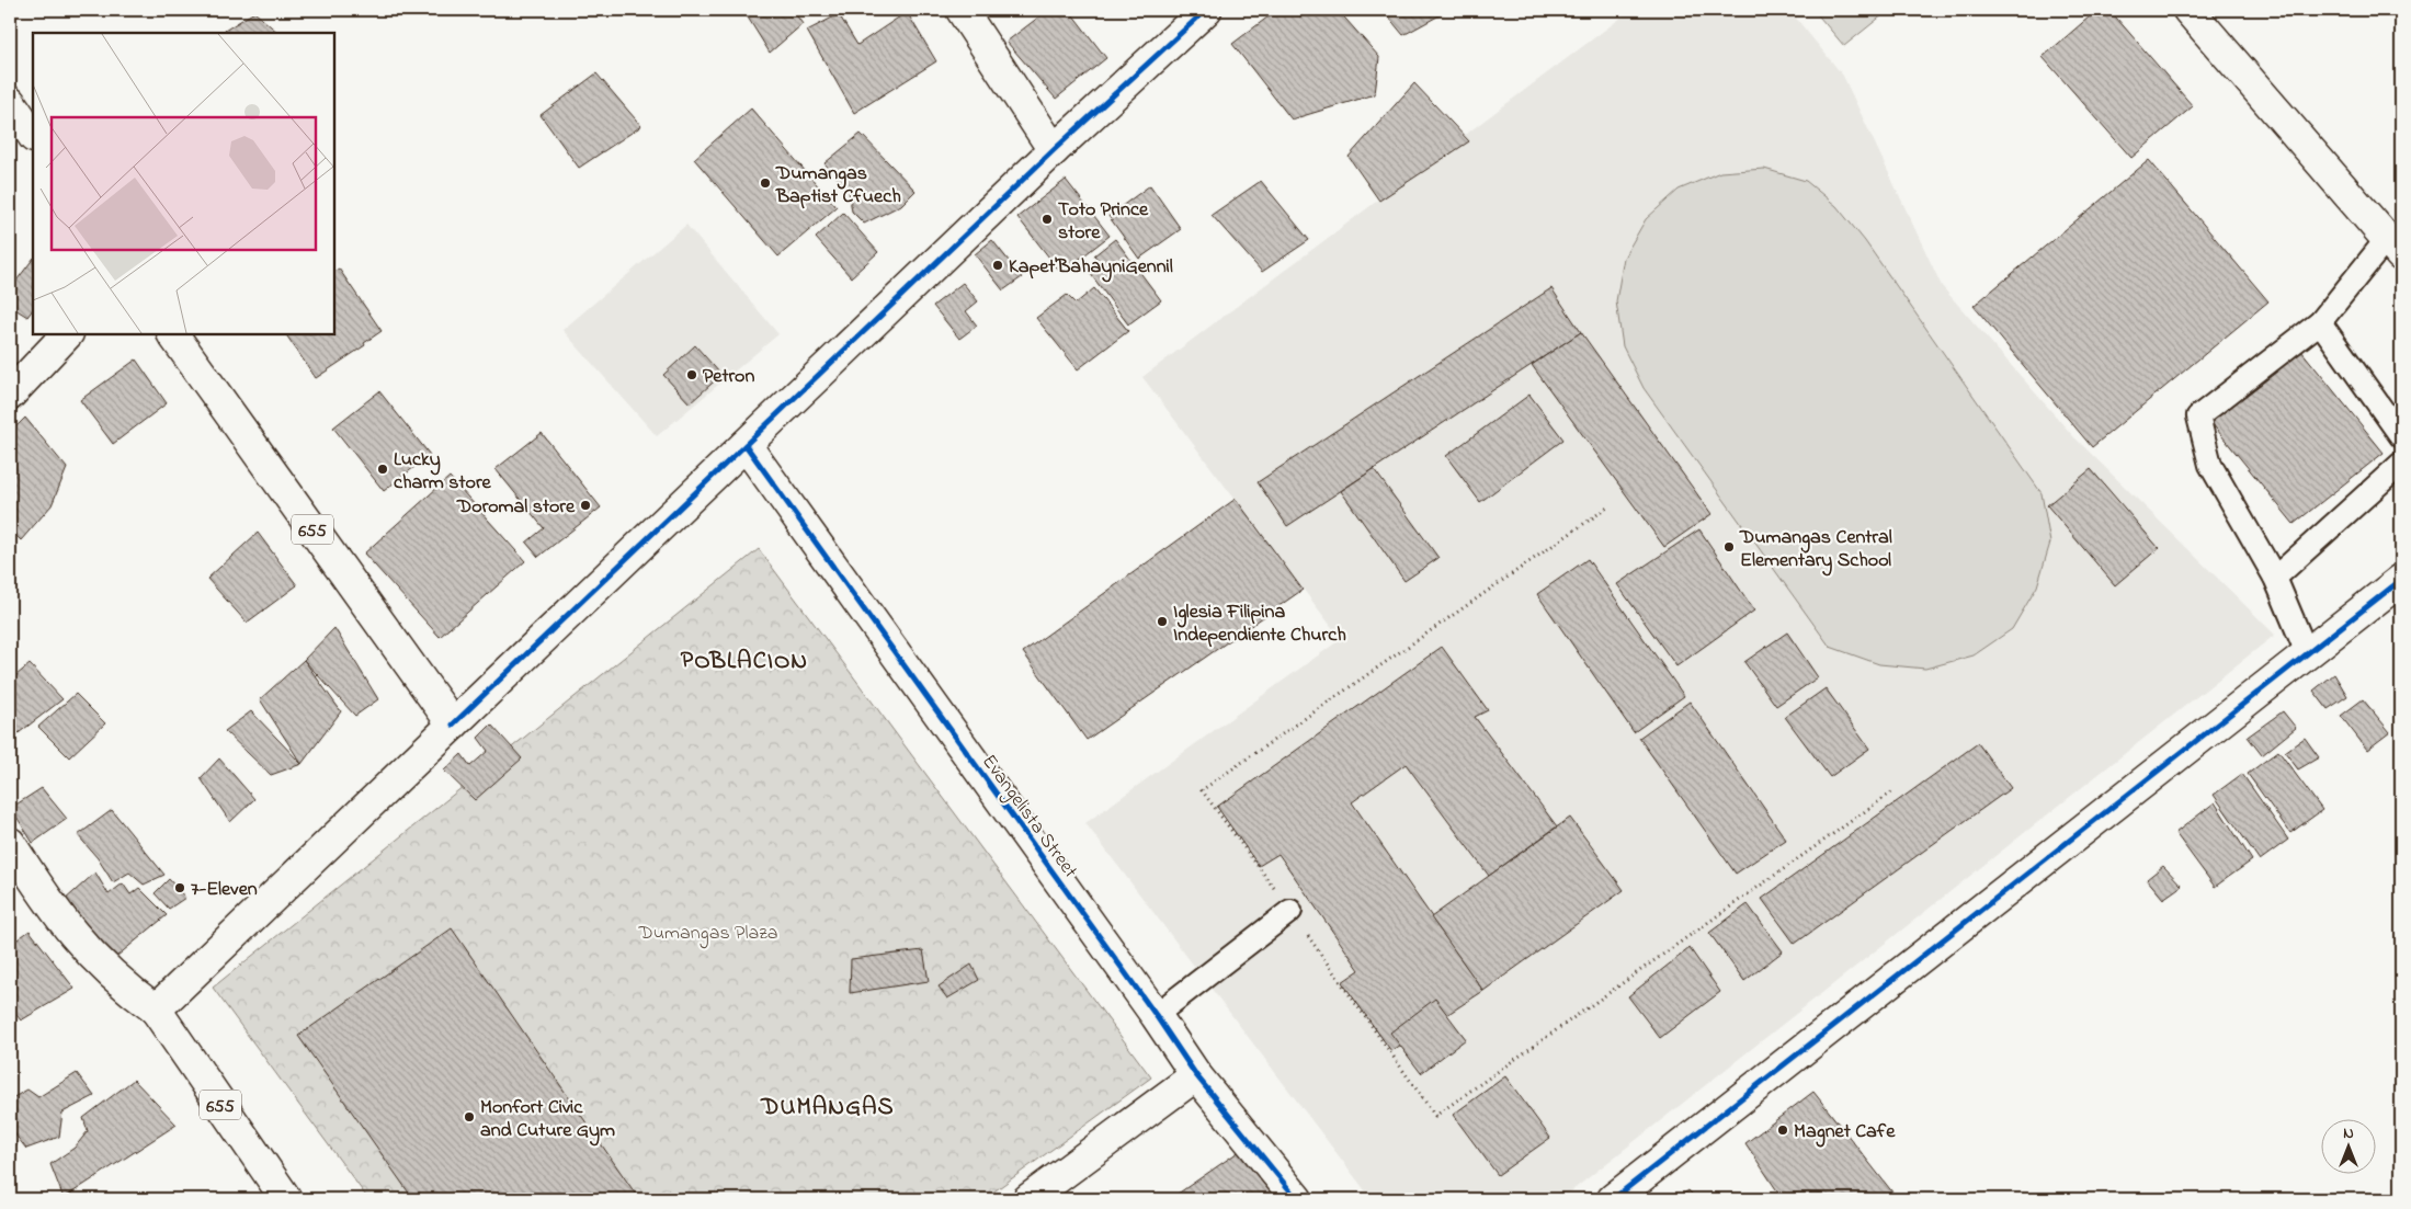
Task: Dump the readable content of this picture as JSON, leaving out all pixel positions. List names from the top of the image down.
{
  "streets": {
    "street": ["655", "Evangelista Street"]
  },
  "districts": ["POBLACION", "DUMANGAS"],
  "parks": ["Dumangas Plaza"],
  "places": [
    "Dumangas Baptist Cfuech",
    "Toto Prince store",
    "Kapet'BahayniGennil",
    "Petron",
    "Lucky charm store",
    "Doromal store",
    "Dumangas Central Elementary School",
    "Iglesia Filipina Independiente Church",
    "7-Eleven",
    "Monfort Civic and Cuture Gym",
    "Magnet Cafe"
  ],
  "north": "top"
}
